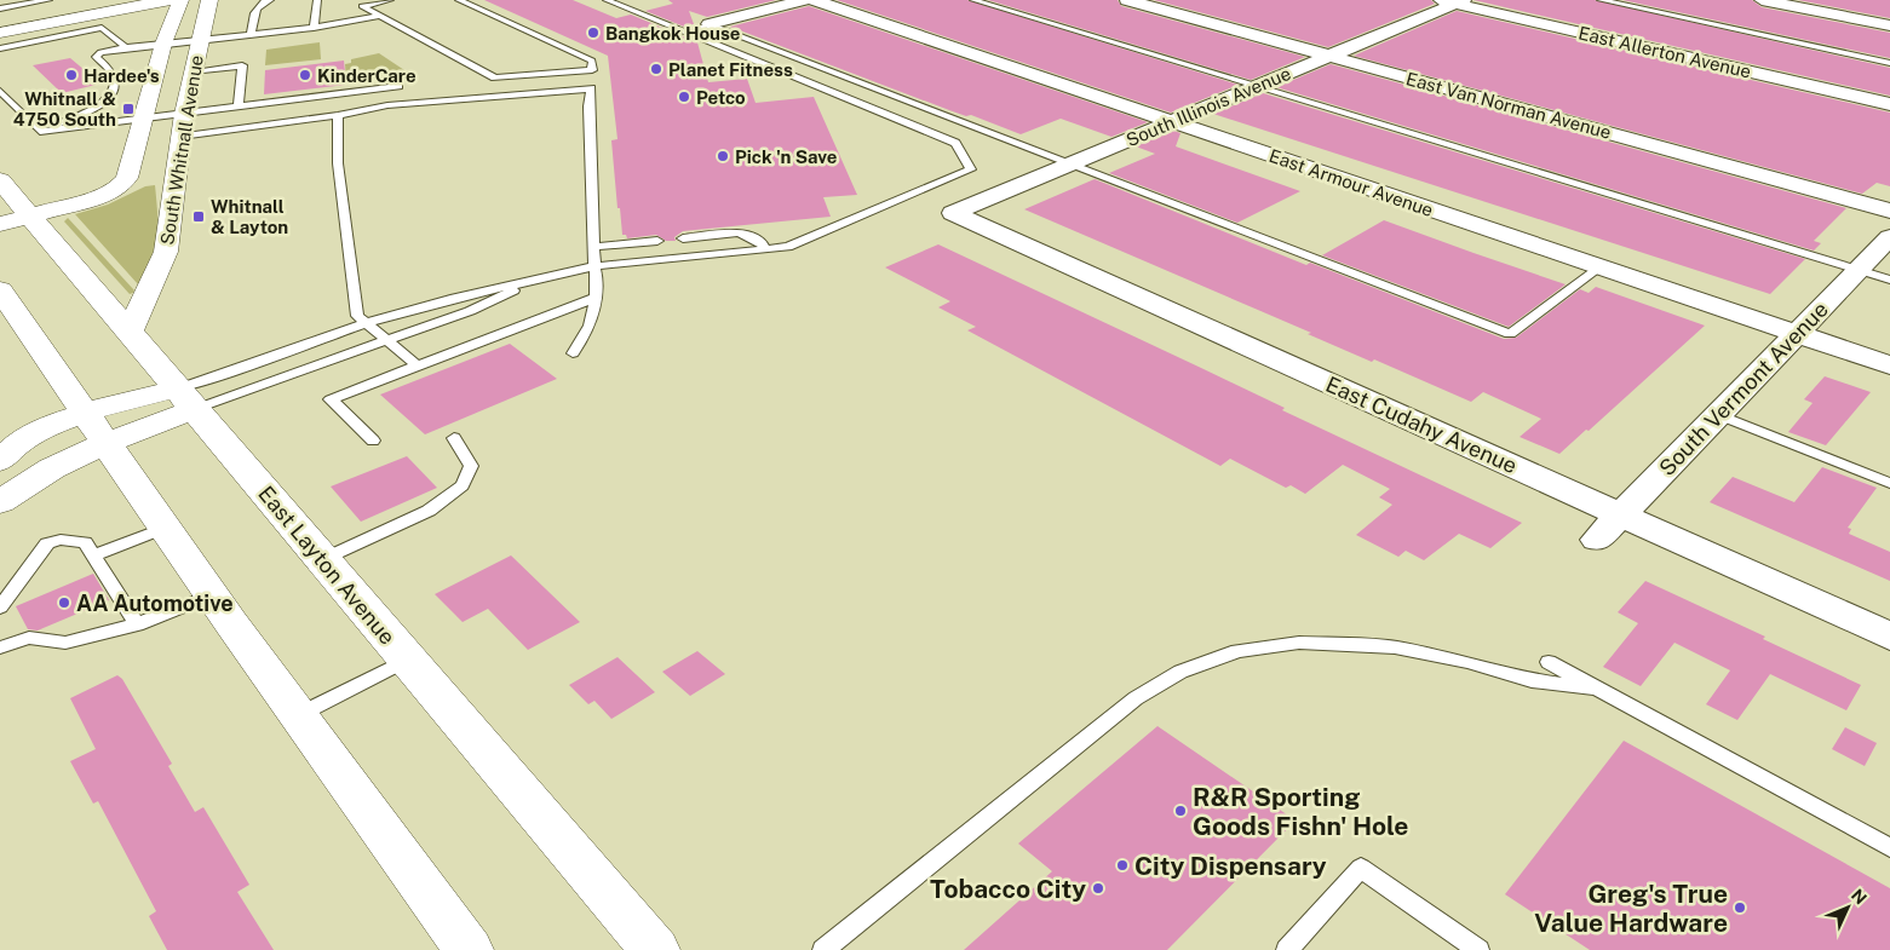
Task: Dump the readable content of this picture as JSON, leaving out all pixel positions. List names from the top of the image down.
{
  "streets": {
    "street": [
      "East Allerton Avenue",
      "East Van Norman Avenue",
      "South Illinois Avenue",
      "South Whitnall Avenue",
      "East Armour Avenue",
      "South Vermont Avenue",
      "East Cudahy Avenue",
      "East Layton Avenue"
    ]
  },
  "crossings": [
    ["East Allerton Avenue", "South Illinois Avenue"],
    ["East Van Norman Avenue", "South Illinois Avenue"],
    ["South Illinois Avenue", "East Armour Avenue"],
    ["South Illinois Avenue", "East Cudahy Avenue"],
    ["South Whitnall Avenue", "East Layton Avenue"],
    ["East Armour Avenue", "South Vermont Avenue"],
    ["South Vermont Avenue", "East Cudahy Avenue"]
  ],
  "places": {
    "other": [
      "Bangkok House",
      "Planet Fitness",
      "Hardee's",
      "KinderCare",
      "Petco",
      "Pick 'n Save",
      "AA Automotive",
      "R&R Sporting Goods Fishn' Hole",
      "City Dispensary",
      "Tobacco City",
      "Greg's True Value Hardware"
    ],
    "transit": ["Whitnall & 4750 South", "Whitnall & Layton"]
  },
  "north": "top right"
}
